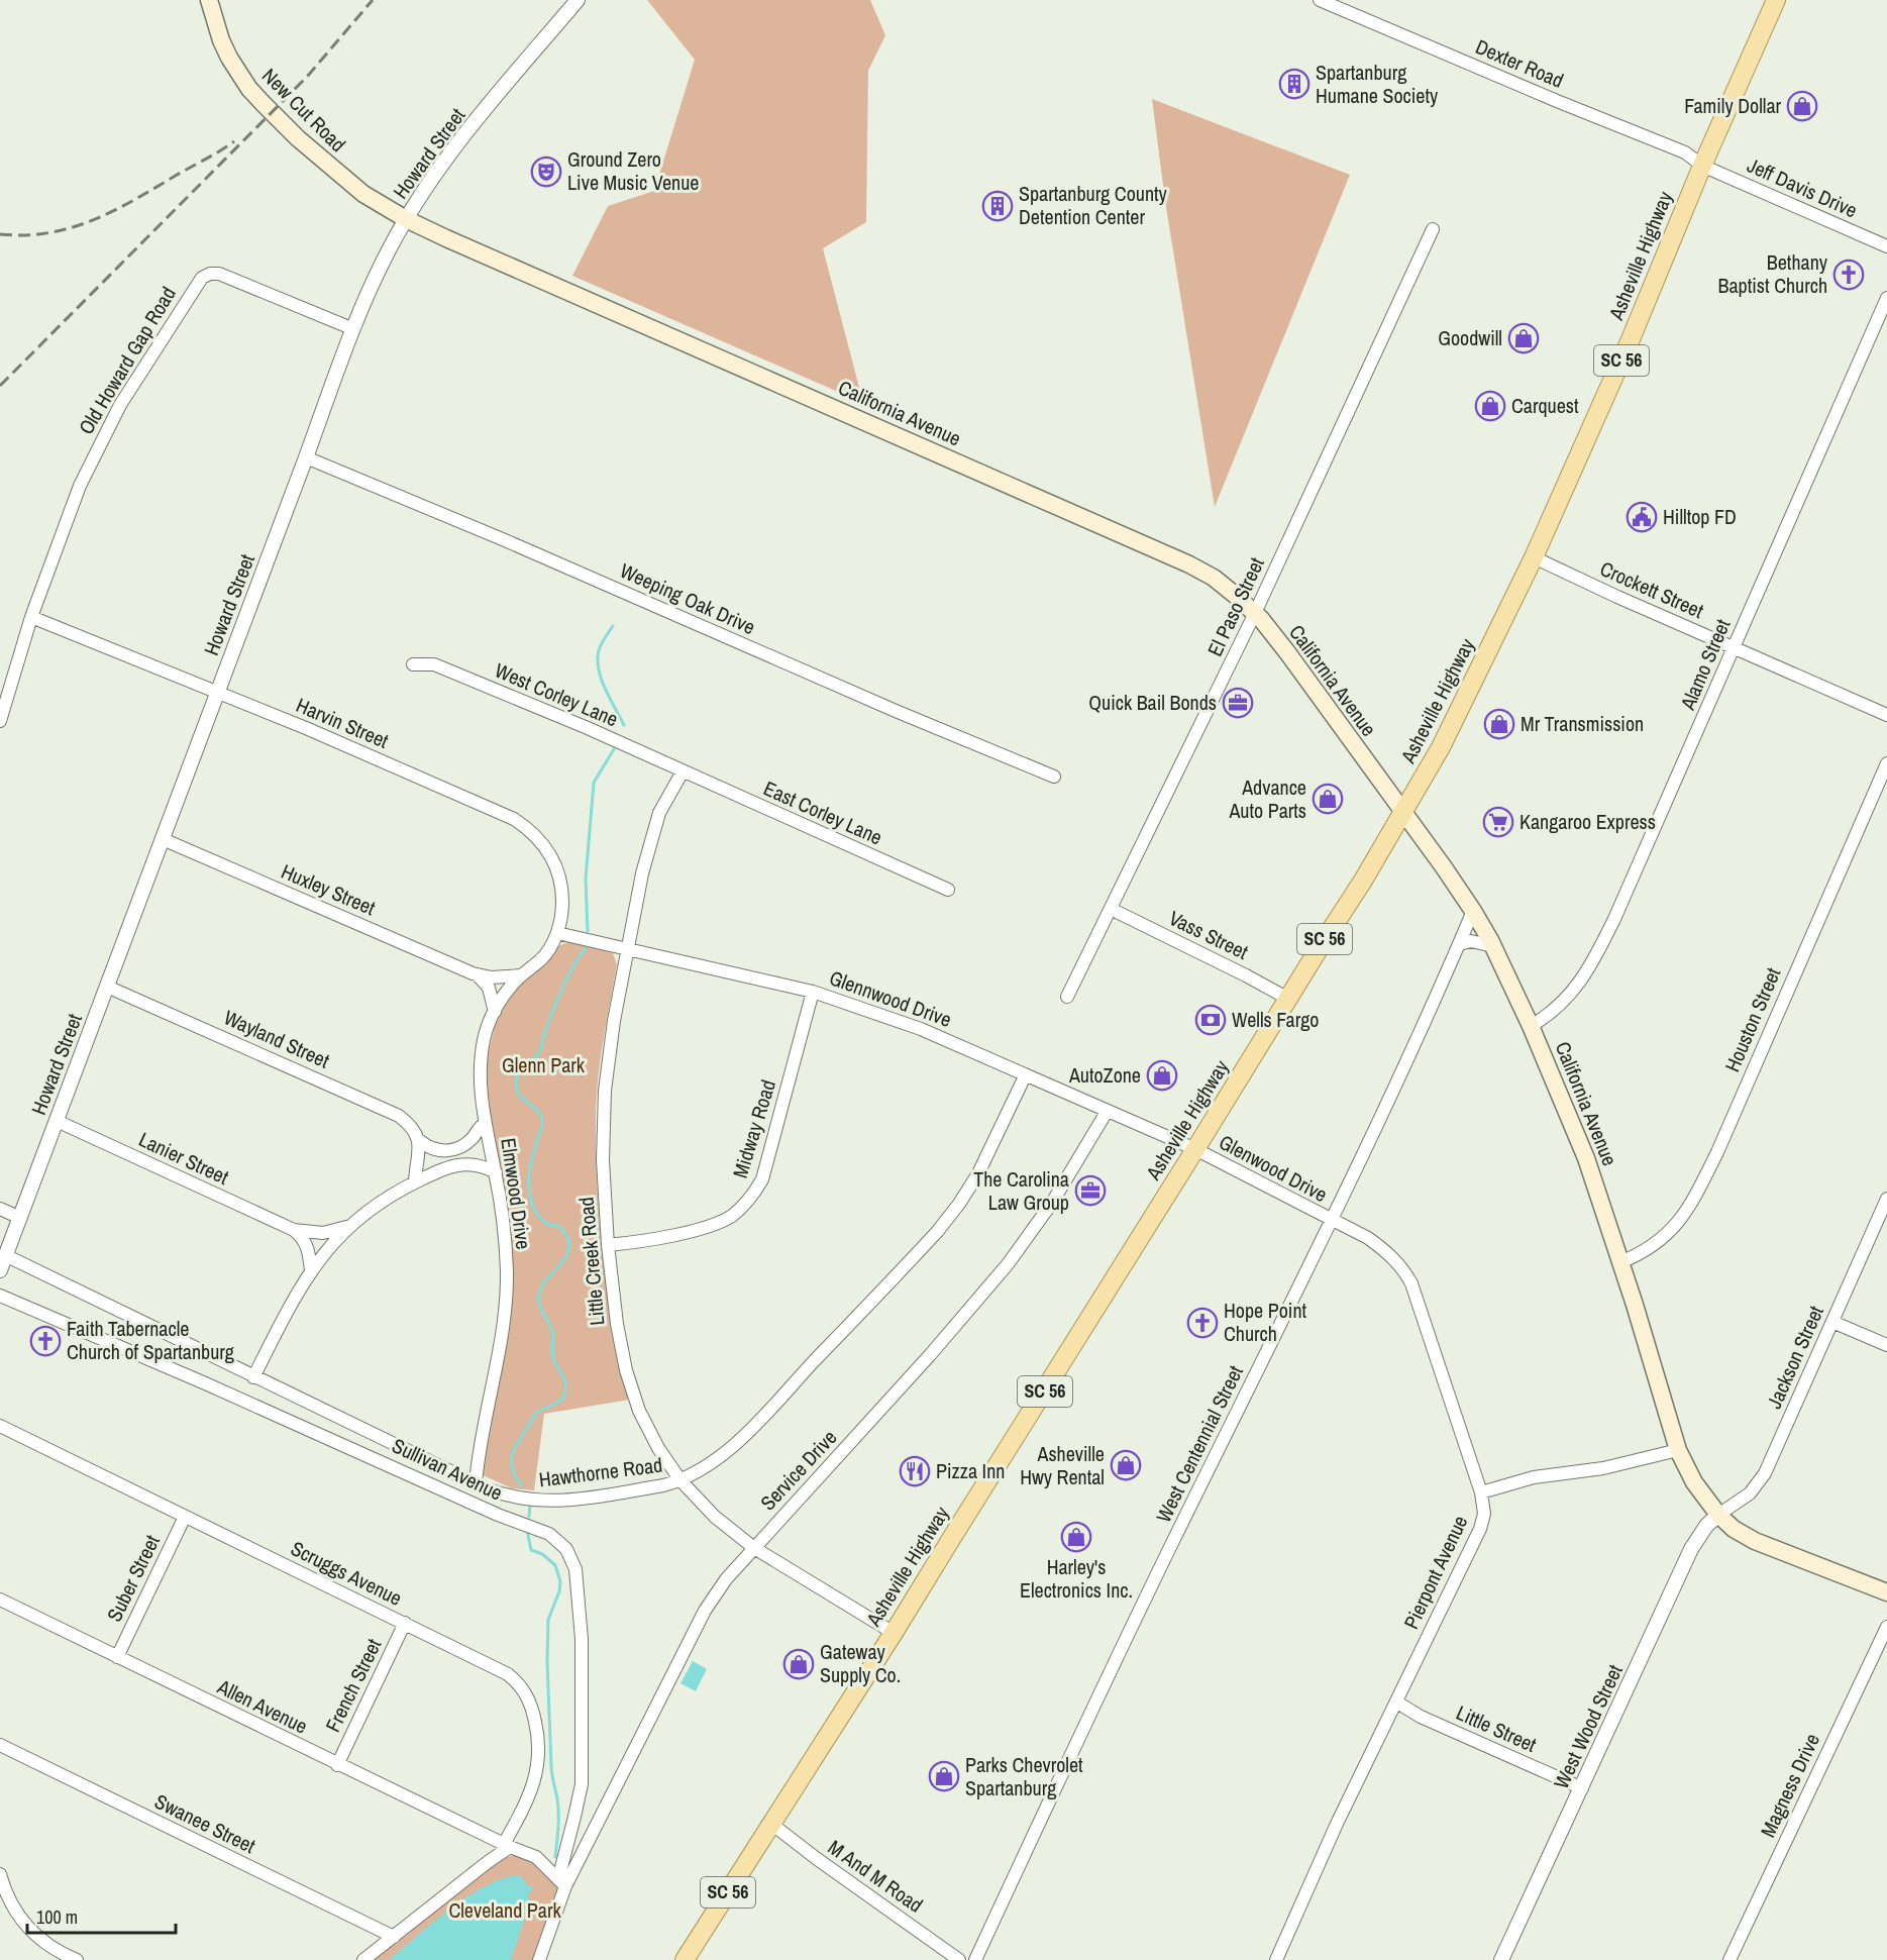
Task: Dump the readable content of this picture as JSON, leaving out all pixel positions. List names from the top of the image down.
{
  "streets": {
    "main road": [
      "New Cut Road",
      "Asheville Highway",
      "SC 56",
      "California Avenue"
    ],
    "street": [
      "Dexter Road",
      "Howard Street",
      "Jeff Davis Drive",
      "Old Howard Gap Road",
      "Crockett Street",
      "Weeping Oak Drive",
      "El Paso Street",
      "Alamo Street",
      "West Corley Lane",
      "Harvin Street",
      "East Corley Lane",
      "Huxley Street",
      "Vass Street",
      "Glennwood Drive",
      "Houston Street",
      "Wayland Street",
      "Midway Road",
      "Lanier Street",
      "Glenwood Drive",
      "Elmwood Drive",
      "Little Creek Road",
      "Jackson Street",
      "West Centennial Street",
      "Sullivan Avenue",
      "Service Drive",
      "Hawthorne Road",
      "Pierpont Avenue",
      "Scruggs Avenue",
      "Suber Street",
      "French Street",
      "Allen Avenue",
      "West Wood Street",
      "Little Street",
      "Magness Drive",
      "Swanee Street",
      "M And M Road"
    ]
  },
  "crossings": [
    ["Dexter Road", "Jeff Davis Drive"],
    ["Dexter Road", "Asheville Highway"],
    ["New Cut Road", "Howard Street"],
    ["New Cut Road", "California Avenue"],
    ["Howard Street", "Old Howard Gap Road"],
    ["Howard Street", "California Avenue"],
    ["Howard Street", "Weeping Oak Drive"],
    ["Howard Street", "Harvin Street"],
    ["Howard Street", "Huxley Street"],
    ["Howard Street", "Wayland Street"],
    ["Howard Street", "Lanier Street"],
    ["Howard Street", "Hawthorne Road"],
    ["Jeff Davis Drive", "Asheville Highway"],
    ["Asheville Highway", "California Avenue"],
    ["Asheville Highway", "Crockett Street"],
    ["Asheville Highway", "Vass Street"],
    ["Asheville Highway", "Glennwood Drive"],
    ["Asheville Highway", "Glenwood Drive"],
    ["Asheville Highway", "Little Creek Road"],
    ["Asheville Highway", "M And M Road"],
    ["Old Howard Gap Road", "Harvin Street"],
    ["California Avenue", "El Paso Street"],
    ["California Avenue", "Alamo Street"],
    ["California Avenue", "Houston Street"],
    ["California Avenue", "Jackson Street"],
    ["California Avenue", "West Centennial Street"],
    ["California Avenue", "West Wood Street"],
    ["Crockett Street", "Alamo Street"],
    ["El Paso Street", "Vass Street"],
    ["West Corley Lane", "East Corley Lane"],
    ["West Corley Lane", "Little Creek Road"],
    ["Harvin Street", "Glennwood Drive"],
    ["Harvin Street", "Elmwood Drive"],
    ["East Corley Lane", "Little Creek Road"],
    ["Huxley Street", "Elmwood Drive"],
    ["Glennwood Drive", "Midway Road"],
    ["Glennwood Drive", "Glenwood Drive"],
    ["Glennwood Drive", "Elmwood Drive"],
    ["Glennwood Drive", "Little Creek Road"],
    ["Glennwood Drive", "Service Drive"],
    ["Glennwood Drive", "Hawthorne Road"],
    ["Midway Road", "Little Creek Road"],
    ["Glenwood Drive", "West Centennial Street"],
    ["Glenwood Drive", "Pierpont Avenue"],
    ["Elmwood Drive", "Hawthorne Road"],
    ["Little Creek Road", "Service Drive"],
    ["Little Creek Road", "Hawthorne Road"],
    ["Jackson Street", "West Wood Street"],
    ["West Centennial Street", "Pierpont Avenue"],
    ["Sullivan Avenue", "Service Drive"],
    ["Sullivan Avenue", "Allen Avenue"],
    ["Service Drive", "Allen Avenue"],
    ["Pierpont Avenue", "Little Street"],
    ["Scruggs Avenue", "Suber Street"],
    ["Scruggs Avenue", "French Street"],
    ["Scruggs Avenue", "Allen Avenue"],
    ["Suber Street", "Allen Avenue"],
    ["French Street", "Allen Avenue"],
    ["West Wood Street", "Little Street"]
  ],
  "parks": ["Glenn Park", "Cleveland Park"],
  "places": {
    "building": ["Spartanburg Humane Society", "Spartanburg County Detention Center"],
    "shop": [
      "Family Dollar",
      "Goodwill",
      "Carquest",
      "Mr Transmission",
      "Advance Auto Parts",
      "AutoZone",
      "Asheville Hwy Rental",
      "Harley's Electronics Inc.",
      "Gateway Supply Co.",
      "Parks Chevrolet Spartanburg"
    ],
    "theatre": ["Ground Zero Live Music Venue"],
    "church": ["Bethany Baptist Church", "Hope Point Church", "Faith Tabernacle Church of Spartanburg"],
    "public building": ["Hilltop FD"],
    "office": ["Quick Bail Bonds", "The Carolina Law Group"],
    "supermarket": ["Kangaroo Express"],
    "bank": ["Wells Fargo"],
    "restaurant": ["Pizza Inn"]
  },
  "scale_bar": "100 m"
}
